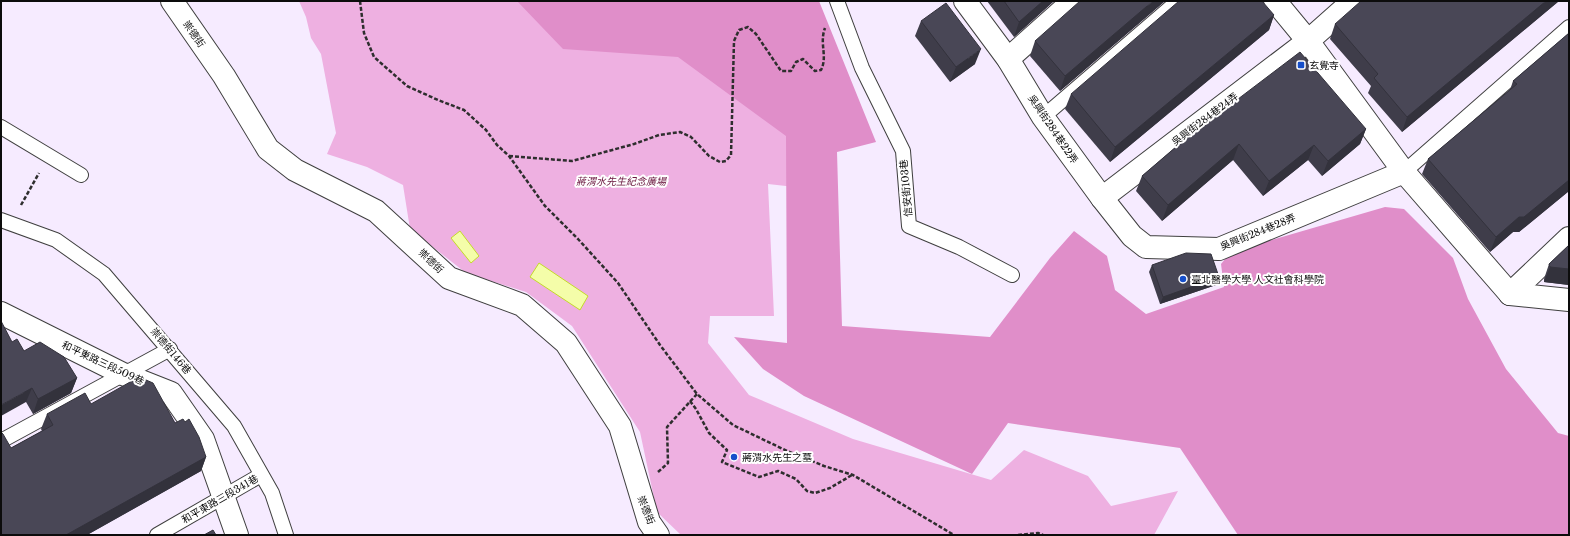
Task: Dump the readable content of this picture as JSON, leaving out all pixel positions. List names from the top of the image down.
{
  "streets": {
    "street": [
      "崇德街",
      "吳興街284巷24弄",
      "吳興街284巷22弄",
      "吳興街284巷28弄",
      "和平東路三段509巷"
    ],
    "lane": ["信安街103巷", "崇德街146巷", "和平東路三段341巷"]
  },
  "crossings": [
    ["吳興街284巷24弄", "吳興街284巷22弄"],
    ["吳興街284巷24弄", "吳興街284巷28弄"],
    ["吳興街284巷22弄", "吳興街284巷28弄"],
    ["崇德街146巷", "和平東路三段341巷"],
    ["和平東路三段509巷", "和平東路三段341巷"]
  ],
  "parks": ["蔣渭水先生紀念廣場"],
  "places": {
    "transit": ["玄覺寺"],
    "other": ["臺北醫學大學 人文社會科學院", "蔣渭水先生之墓"]
  }
}
